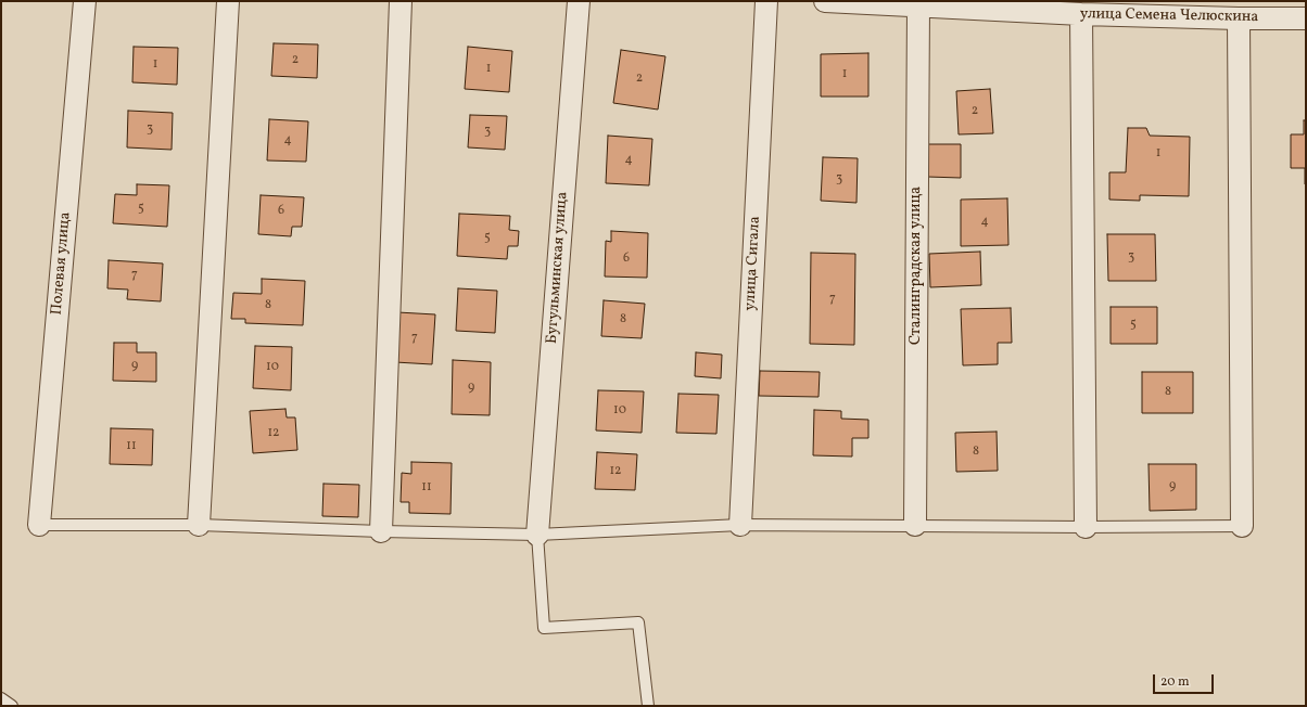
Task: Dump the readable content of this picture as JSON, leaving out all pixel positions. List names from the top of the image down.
{
  "streets": {
    "street": [
      "улица Семена Челюскина",
      "Полевая улица",
      "улица Сигала",
      "Сталинградская улица",
      "Бугульминская улица"
    ]
  },
  "crossings": [
    ["улица Семена Челюскина", "Сталинградская улица"]
  ],
  "house_numbers": [
    "2",
    "1",
    "1",
    "1",
    "2",
    "2",
    "3",
    "3",
    "4",
    "1",
    "4",
    "3",
    "5",
    "6",
    "4",
    "5",
    "3",
    "6",
    "7",
    "7",
    "8",
    "8",
    "5",
    "7",
    "9",
    "10",
    "9",
    "8",
    "10",
    "12",
    "11",
    "8",
    "12",
    "9",
    "11"
  ],
  "scale_bar": "20 m"
}
